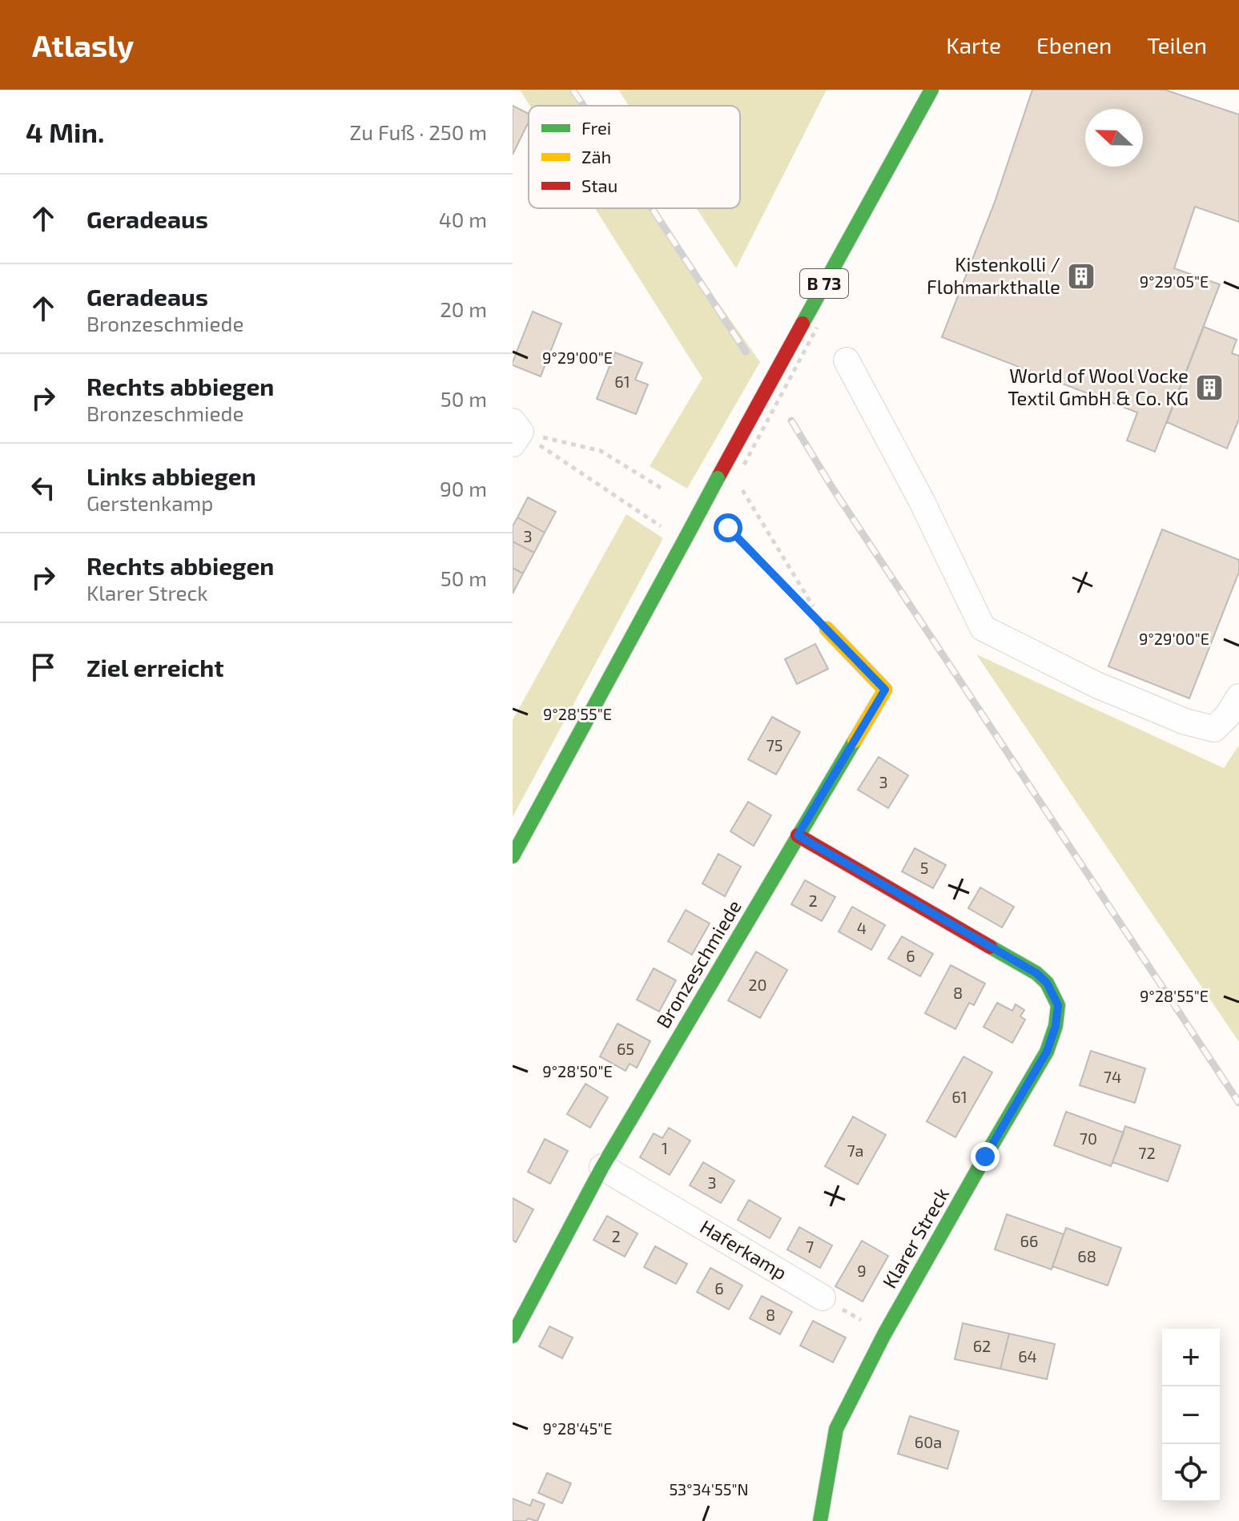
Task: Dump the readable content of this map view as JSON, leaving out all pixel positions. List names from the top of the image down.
{
  "streets": {
    "street": [
      "B 73",
      "Bronzeschmiede",
      "Klarer Streck",
      "Haferkamp"
    ]
  },
  "crossings": [
    ["Bronzeschmiede", "Klarer Streck"],
    ["Bronzeschmiede", "Haferkamp"]
  ],
  "places": {
    "building": ["Kistenkolli / Flohmarkthalle", "World of Wool Vocke Textil GmbH & Co. KG"]
  },
  "house_numbers": [
    "61",
    "3",
    "75",
    "3",
    "5",
    "2",
    "4",
    "6",
    "20",
    "8",
    "65",
    "74",
    "61",
    "70",
    "1",
    "7a",
    "72",
    "3",
    "2",
    "66",
    "7",
    "68",
    "9",
    "6",
    "8",
    "62",
    "64",
    "60a"
  ],
  "legend": ["Frei", "Zäh", "Stau"],
  "north": "left",
  "page": {
    "header": "Atlasly",
    "nav": ["Karte", "Ebenen", "Teilen"],
    "heading": ["4 Min.", "Zu Fuß · 250 m"],
    "list": [
      ["Geradeaus", "40 m"],
      ["Geradeaus", "Bronzeschmiede", "20 m"],
      ["Rechts abbiegen", "Bronzeschmiede", "50 m"],
      ["Links abbiegen", "Gerstenkamp", "90 m"],
      ["Rechts abbiegen", "Klarer Streck", "50 m"],
      "Ziel erreicht"
    ],
    "map_buttons": ["+", "−"]
  },
  "coordinates": [
    "9°29'05\"E",
    "9°29'00\"E",
    "9°28'55\"E",
    "9°28'50\"E",
    "9°28'45\"E",
    "53°34'55\"N"
  ]
}
